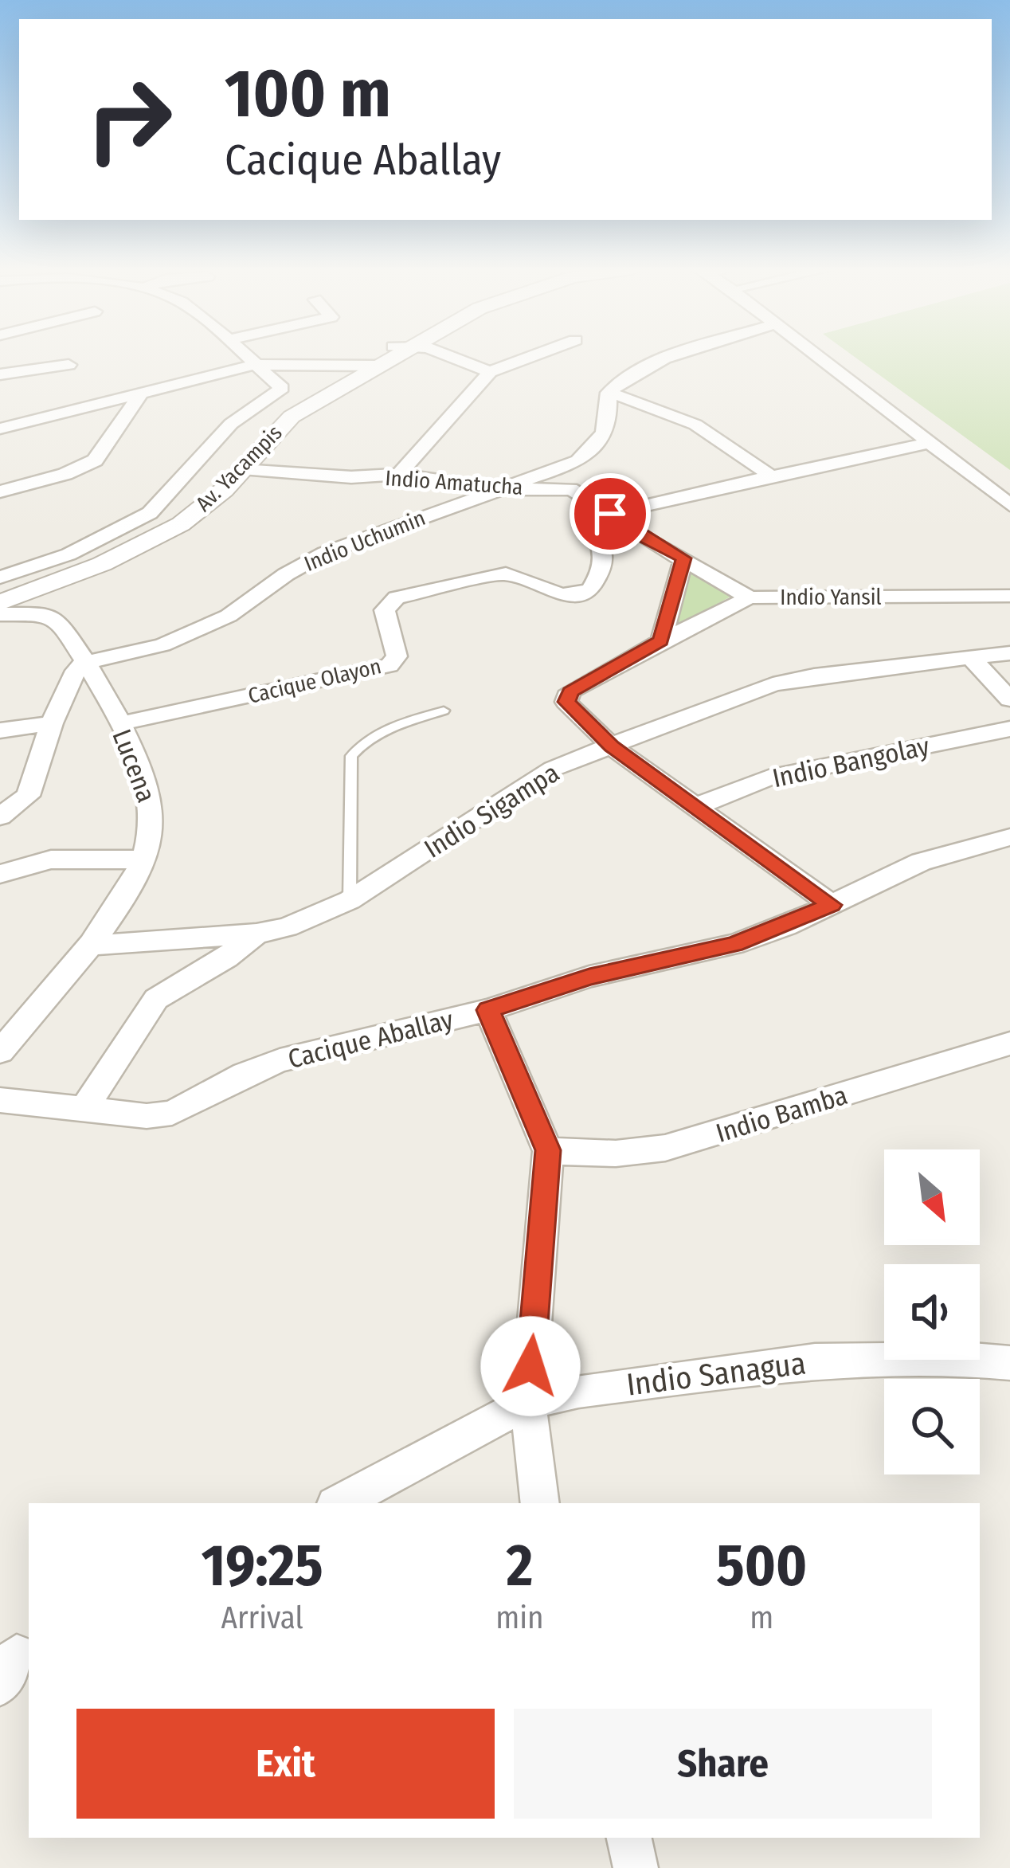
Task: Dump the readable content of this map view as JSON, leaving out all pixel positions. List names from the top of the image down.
{
  "streets": {
    "street": [
      "Av. Yacampis",
      "Indio Amatucha",
      "Indio Uchumin",
      "Indio Yansil",
      "Cacique Olayon",
      "Indio Bangolay",
      "Lucena",
      "Indio Sigampa",
      "Cacique Aballay",
      "Indio Bamba",
      "Indio Sanagua"
    ]
  },
  "crossings": [
    ["Av. Yacampis", "Indio Amatucha"],
    ["Indio Amatucha", "Indio Uchumin"],
    ["Indio Amatucha", "Indio Yansil"],
    ["Indio Amatucha", "Cacique Olayon"],
    ["Indio Uchumin", "Lucena"],
    ["Indio Yansil", "Indio Sigampa"],
    ["Cacique Olayon", "Lucena"],
    ["Lucena", "Indio Sigampa"]
  ],
  "north": "bottom right",
  "page": {
    "turn": ["100 m", "Cacique Aballay"],
    "eta": [
      "19:25",
      "Arrival",
      "2",
      "min",
      "500",
      "m"
    ],
    "buttons": ["Exit", "Share"]
  }
}
